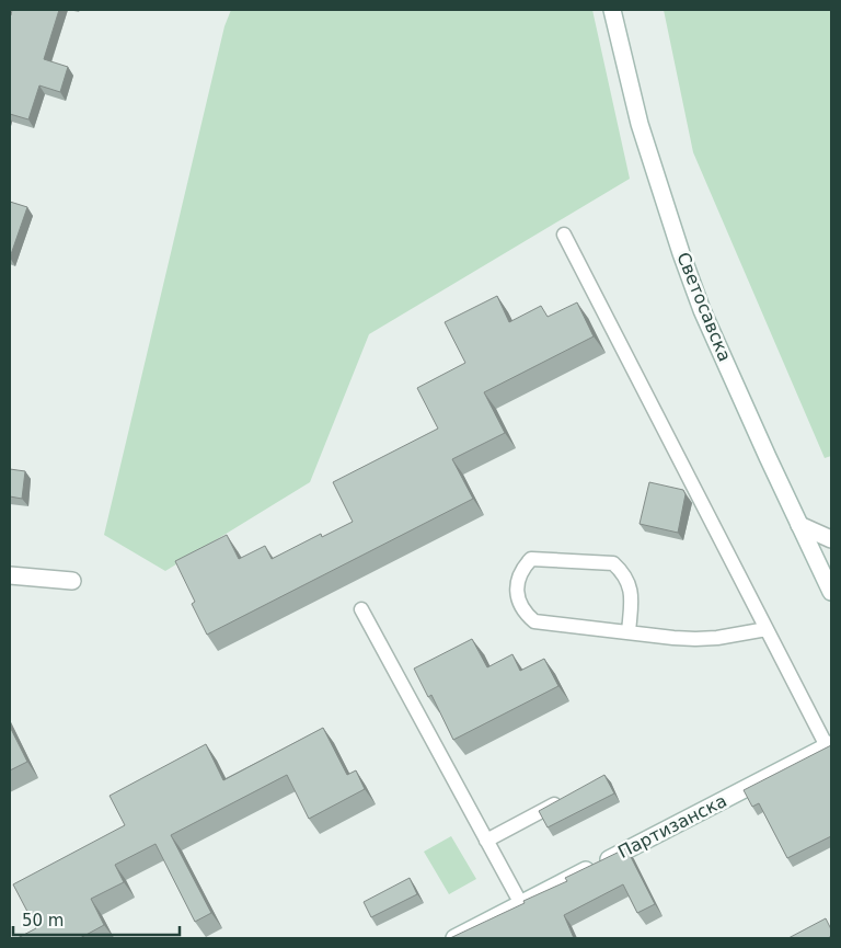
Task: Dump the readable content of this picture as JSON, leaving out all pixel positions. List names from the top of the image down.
{
  "streets": {
    "main road": ["Светосавска", "Партизанска"]
  },
  "scale_bar": "50 m"
}
